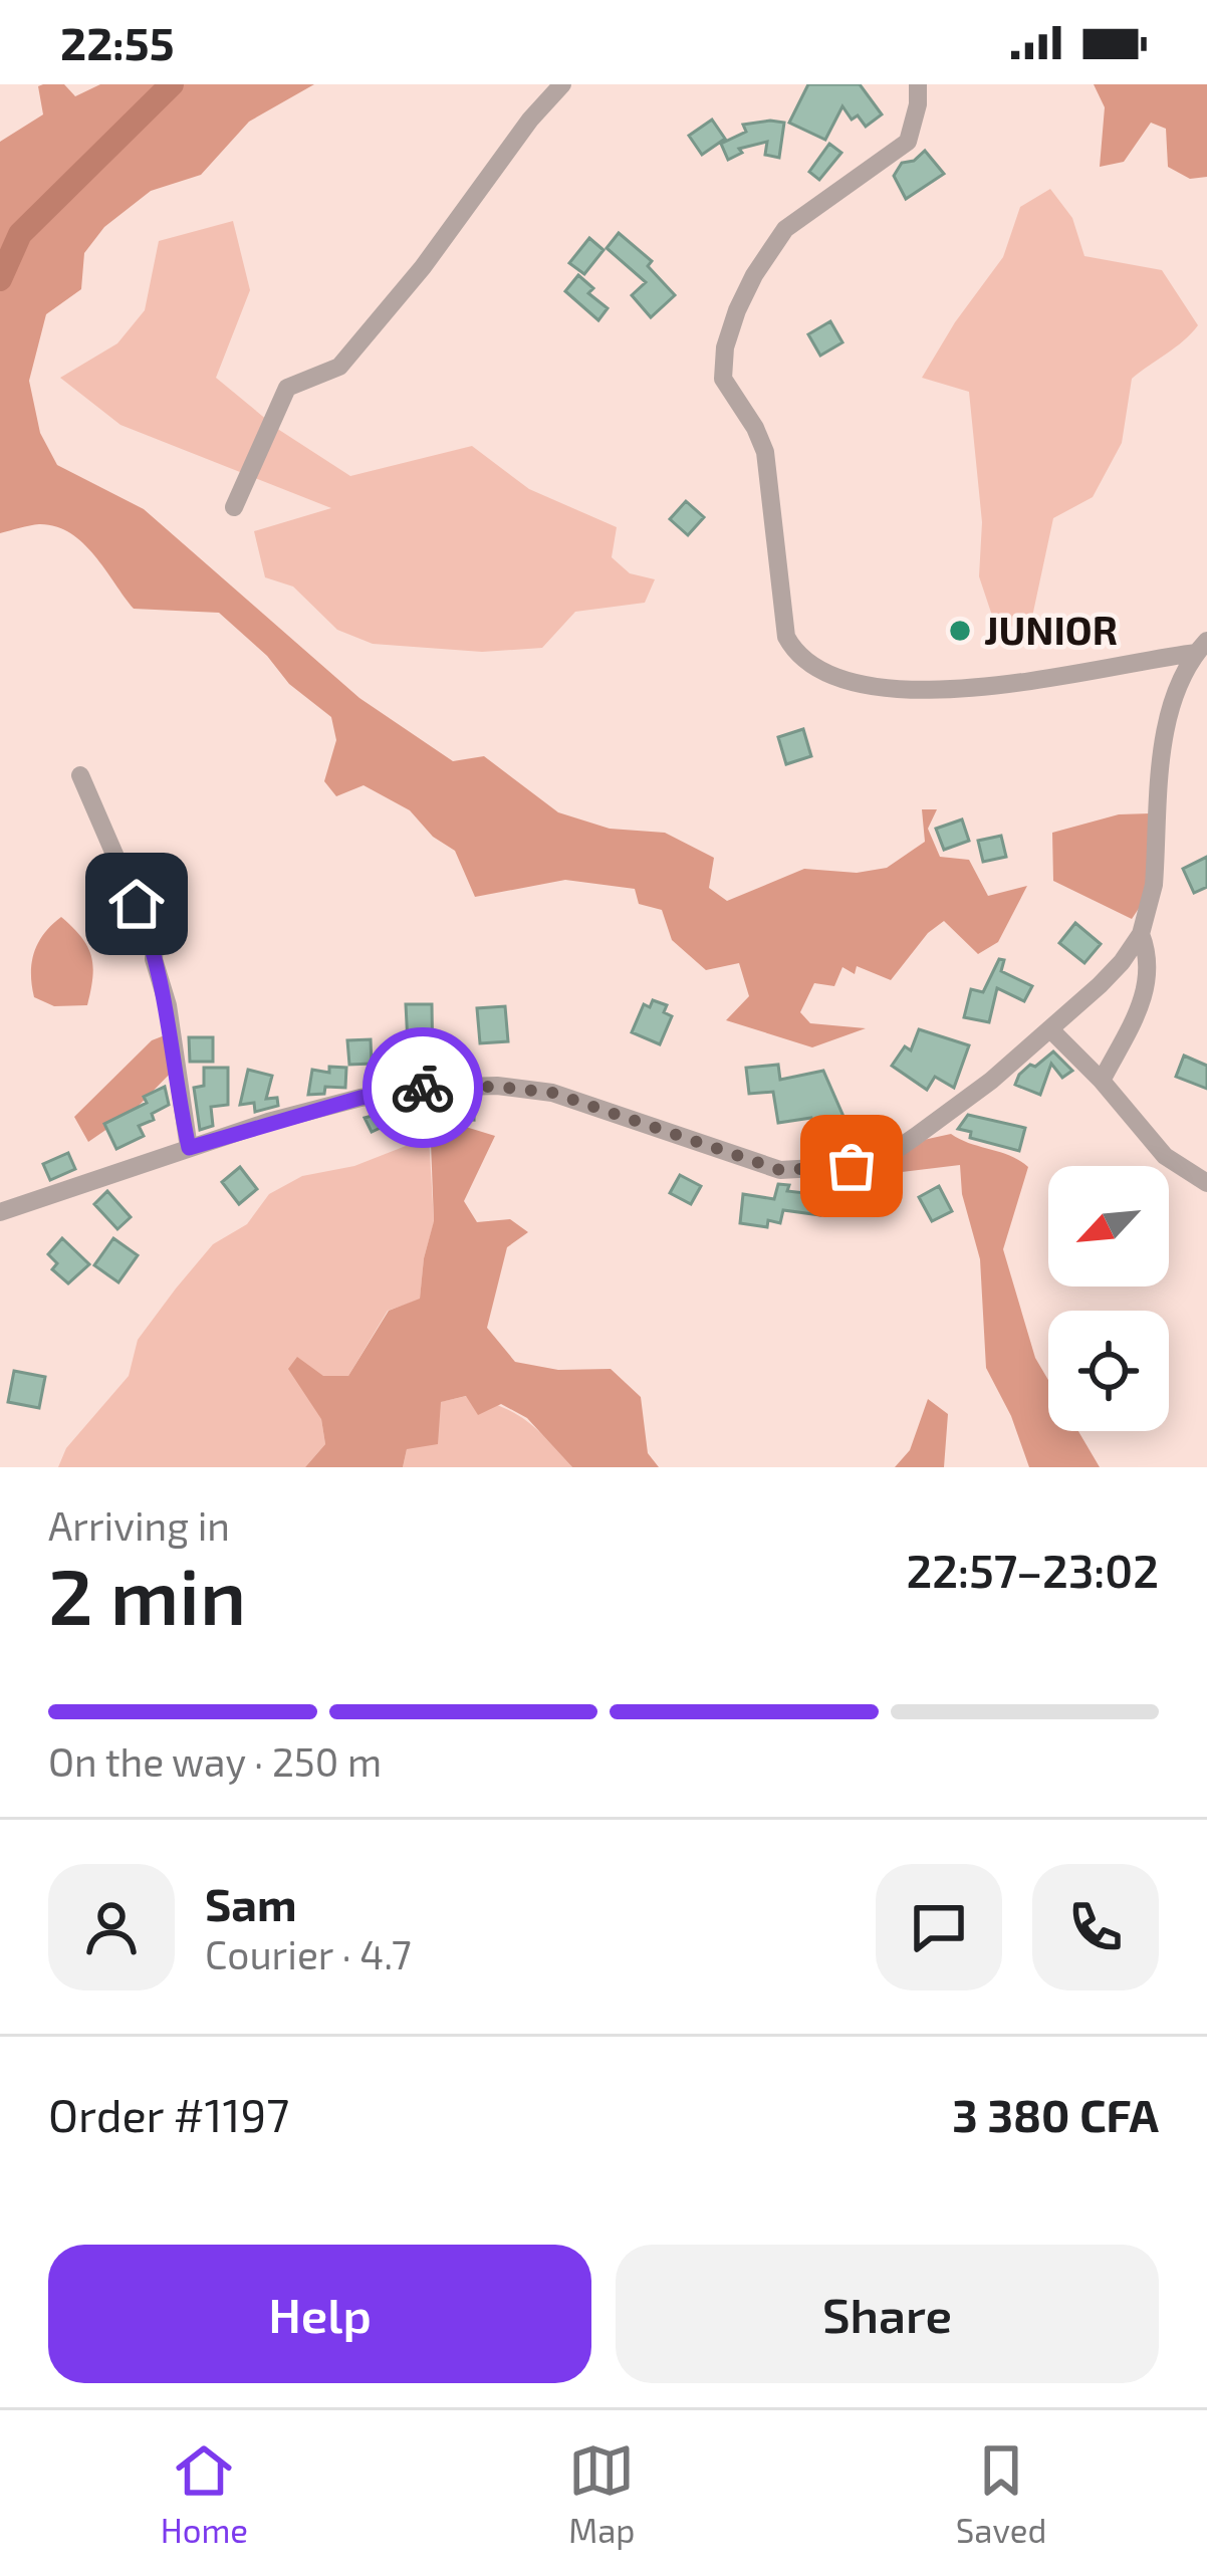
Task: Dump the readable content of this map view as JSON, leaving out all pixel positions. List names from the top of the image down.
{
  "places": ["JUNIOR"],
  "north": "bottom left",
  "page": {
    "status": "22:55",
    "heading": ["2 min", "Arriving in", "22:57–23:02"],
    "panel": [
      "Sam",
      "Courier · 4.7",
      "Order #1197",
      "3 380 CFA"
    ],
    "bar": "On the way · 250 m",
    "buttons": ["Help", "Share"],
    "tabs": ["Home", "Map", "Saved"]
  }
}
